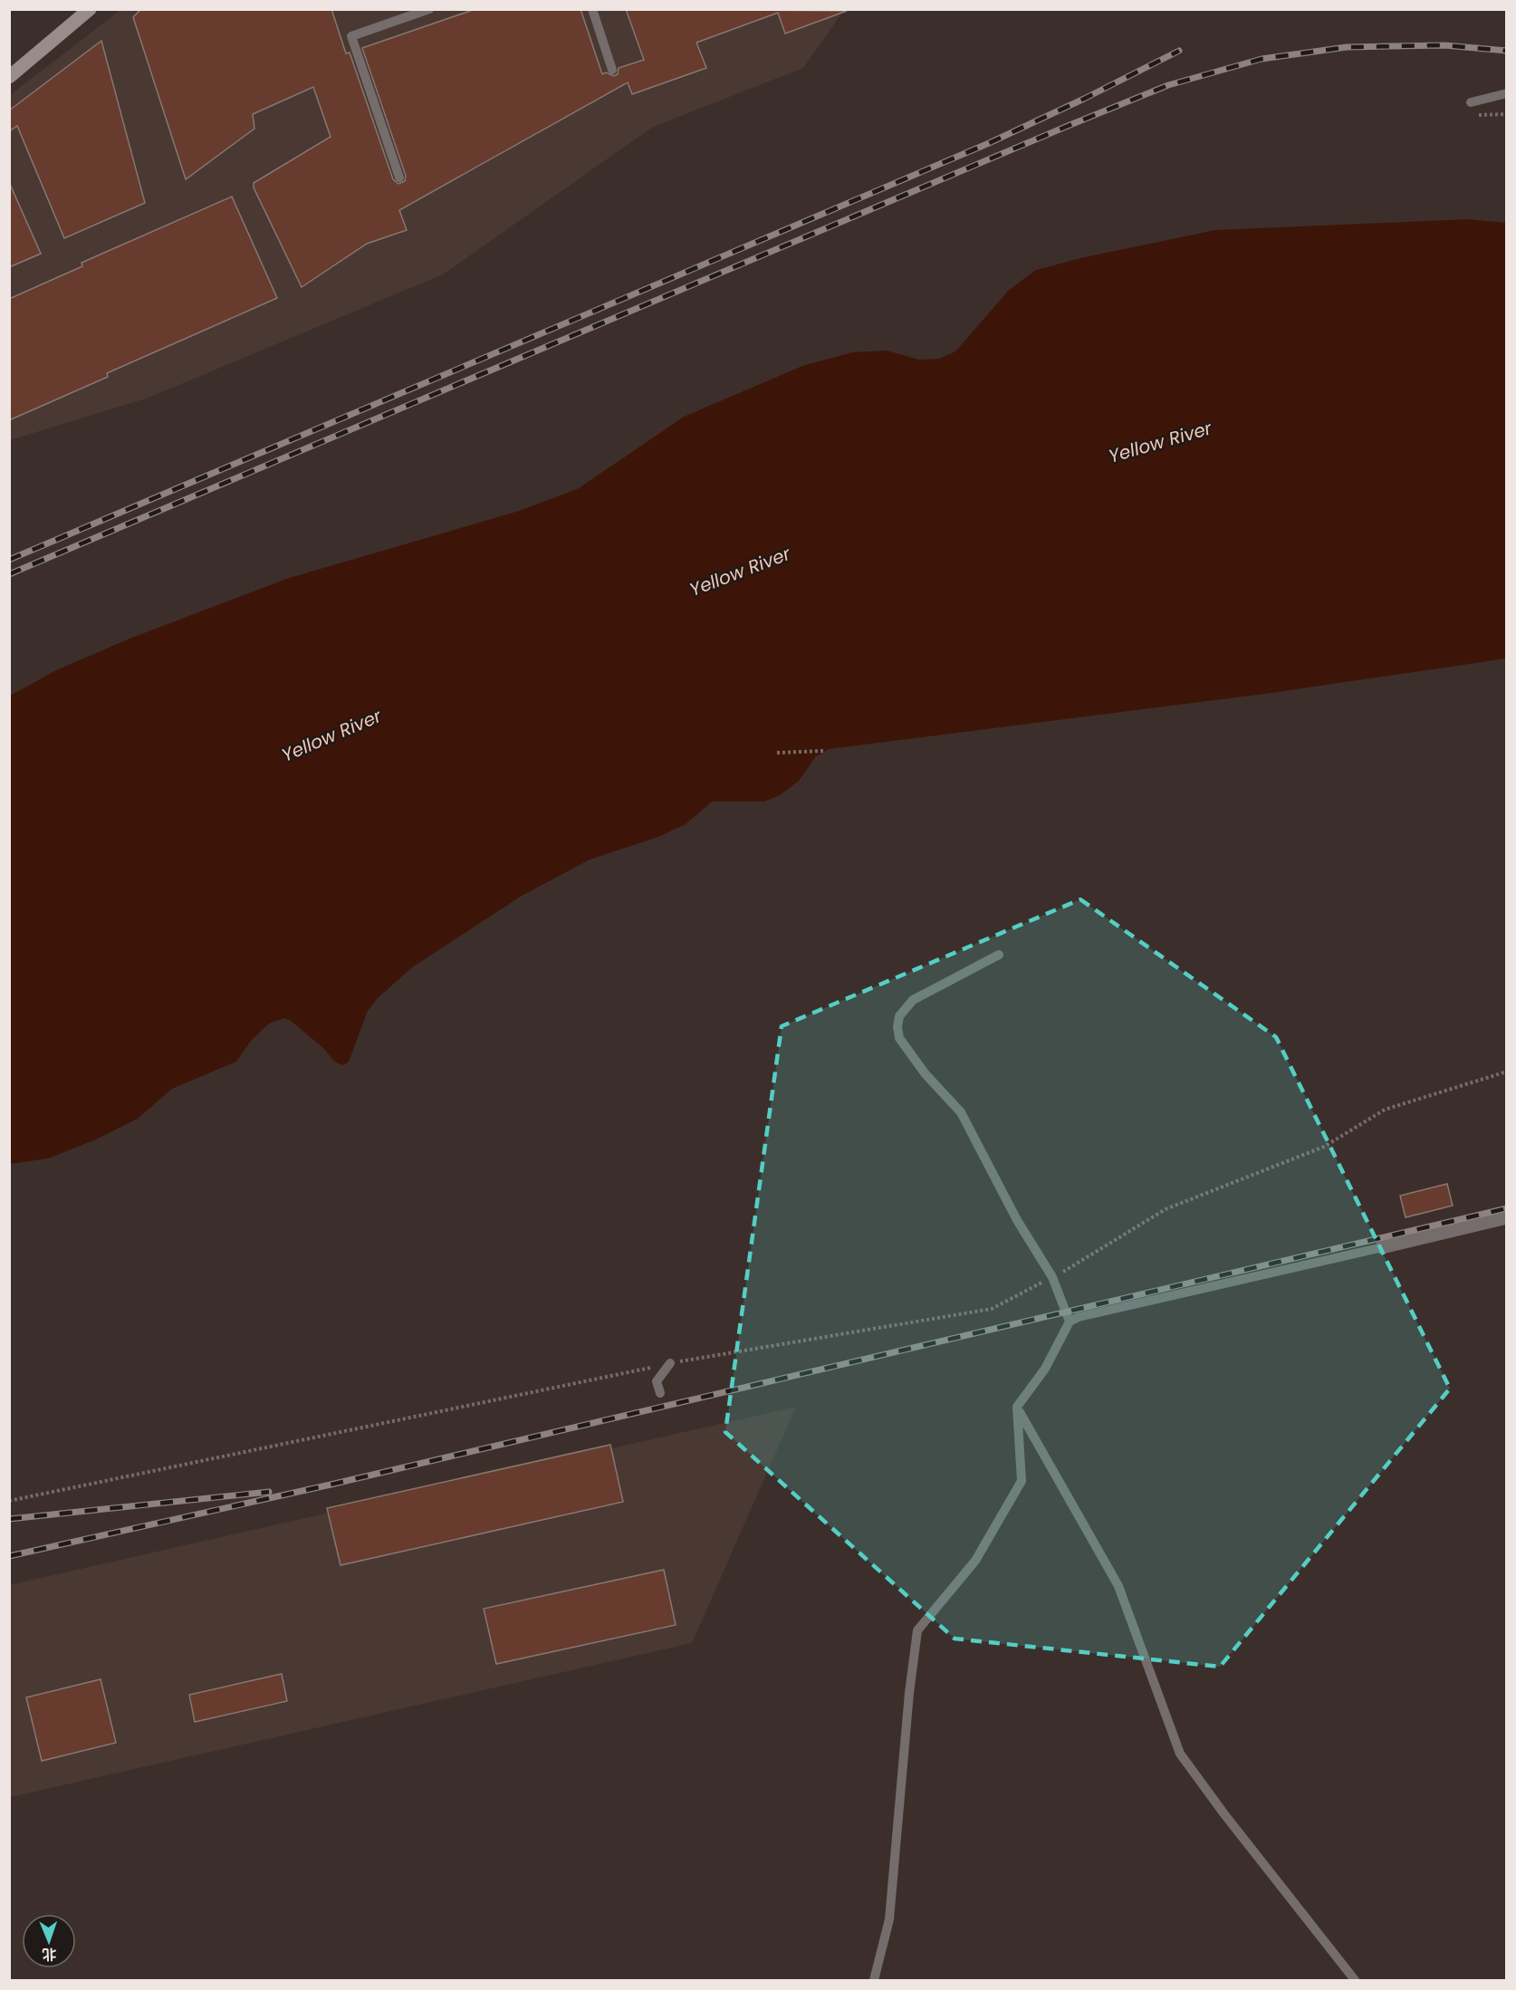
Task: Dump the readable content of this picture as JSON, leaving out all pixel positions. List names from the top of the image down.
{
  "water": ["Yellow River"],
  "north": "bottom"
}
